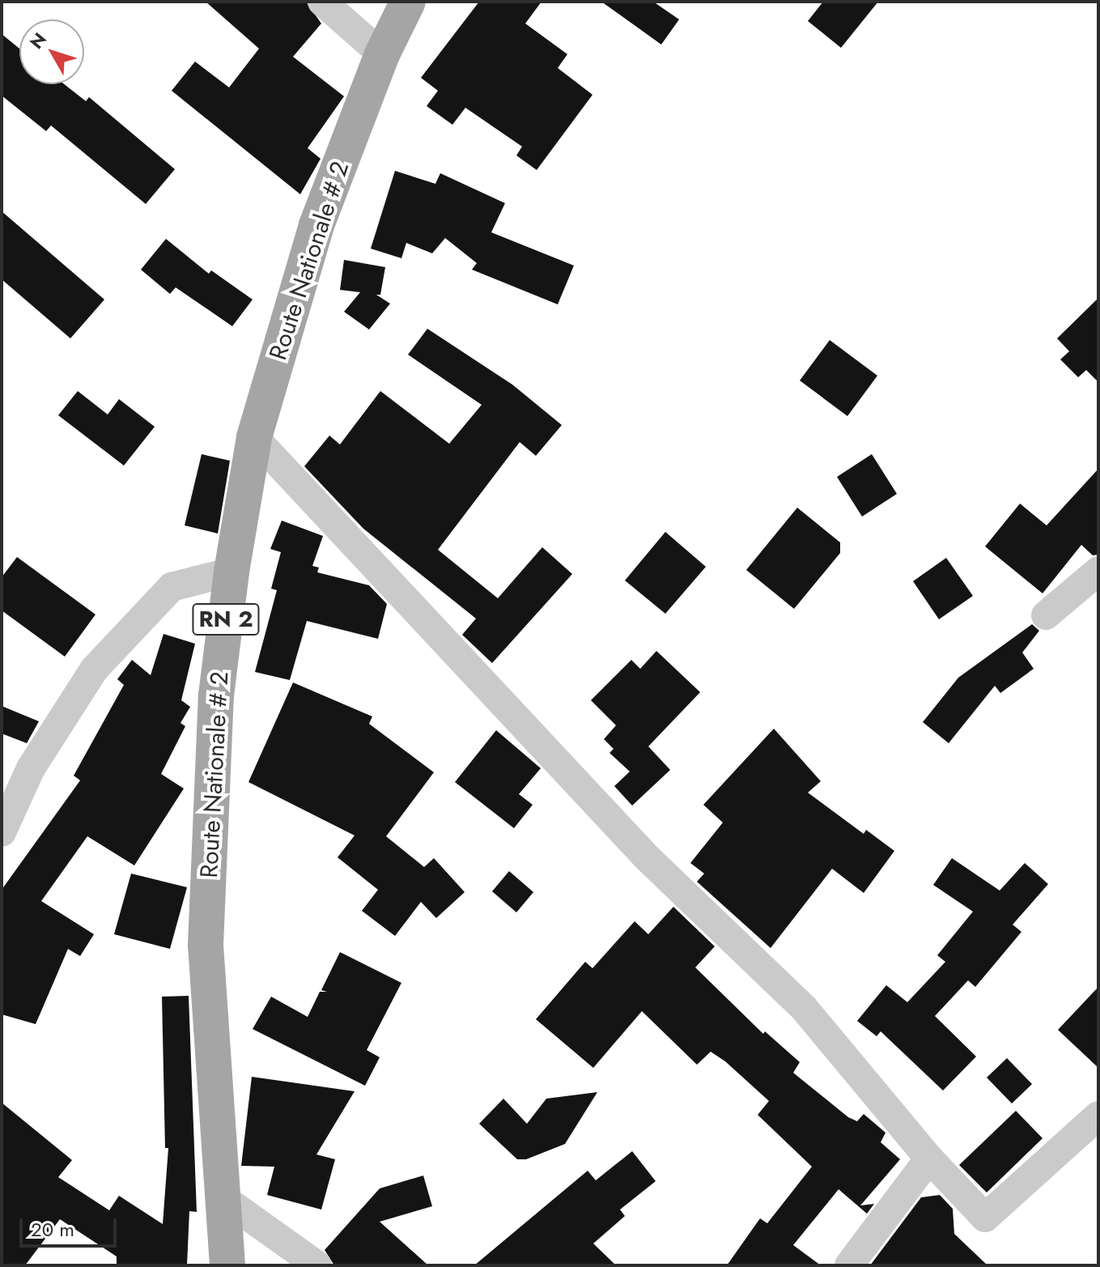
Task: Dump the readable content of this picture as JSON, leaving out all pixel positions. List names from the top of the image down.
{
  "streets": {
    "main road": ["Route Nationale # 2", "RN 2"]
  },
  "scale_bar": "20 m",
  "north": "top left"
}
